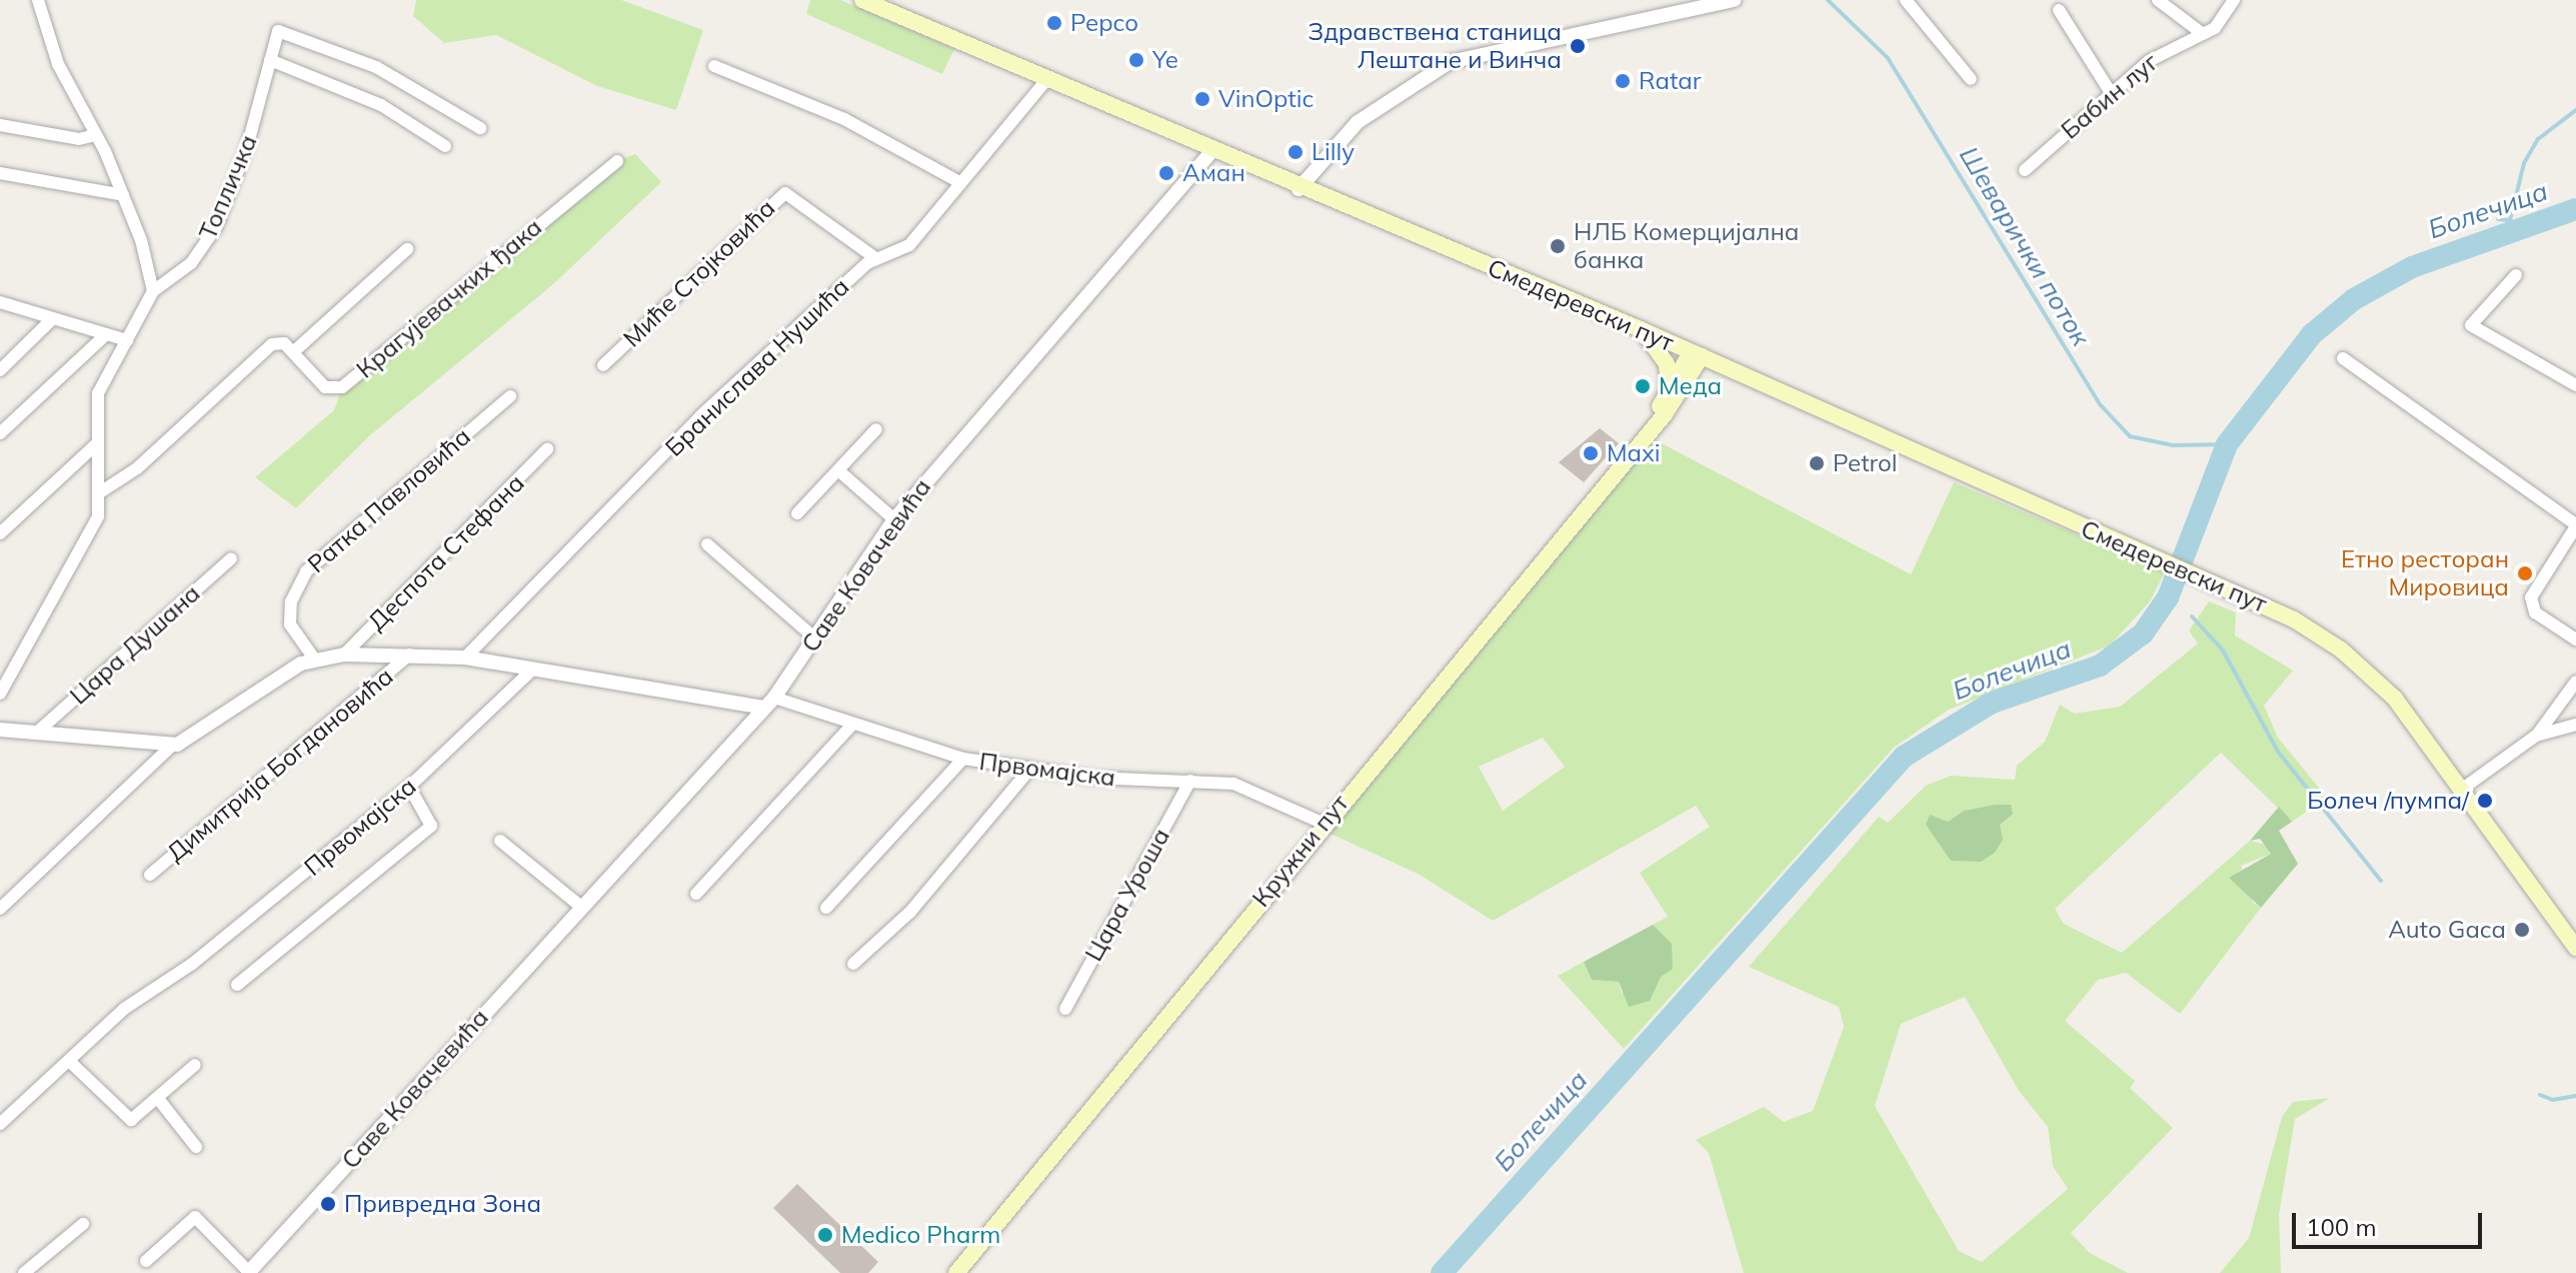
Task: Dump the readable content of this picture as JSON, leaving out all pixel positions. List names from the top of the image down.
{
  "streets": {
    "main road": ["Смедеревски пут", "Кружни пут"],
    "street": [
      "Бабин луг",
      "Топличка",
      "Миће Стојковића",
      "Крагујевачких ђака",
      "Бранислава Нушића",
      "Ратка Павловића",
      "Деспота Стефана",
      "Саве Ковачевића",
      "Цара Душана",
      "Димитрија Богдановића",
      "Првомајска",
      "Цара Уроша"
    ]
  },
  "crossings": [
    ["Миће Стојковића", "Бранислава Нушића"],
    ["Смедеревски пут", "Бранислава Нушића"],
    ["Смедеревски пут", "Саве Ковачевића"],
    ["Смедеревски пут", "Кружни пут"],
    ["Саве Ковачевића", "Првомајска"],
    ["Првомајска", "Кружни пут"],
    ["Првомајска", "Цара Уроша"]
  ],
  "water": ["Болечица", "Шеварички поток"],
  "places": [
    "Pepco",
    "Здравствена станица Лештане и Винча",
    "Ye",
    "Ratar",
    "VinOptic",
    "Lilly",
    "Аман",
    "НЛБ Комерцијална банка",
    "Меда",
    "Maxi",
    "Petrol",
    "Етно ресторан Мировица",
    "Болеч /пумпа/",
    "Auto Gaca",
    "Привредна Зона",
    "Medico Pharm"
  ],
  "scale_bar": "100 m"
}
